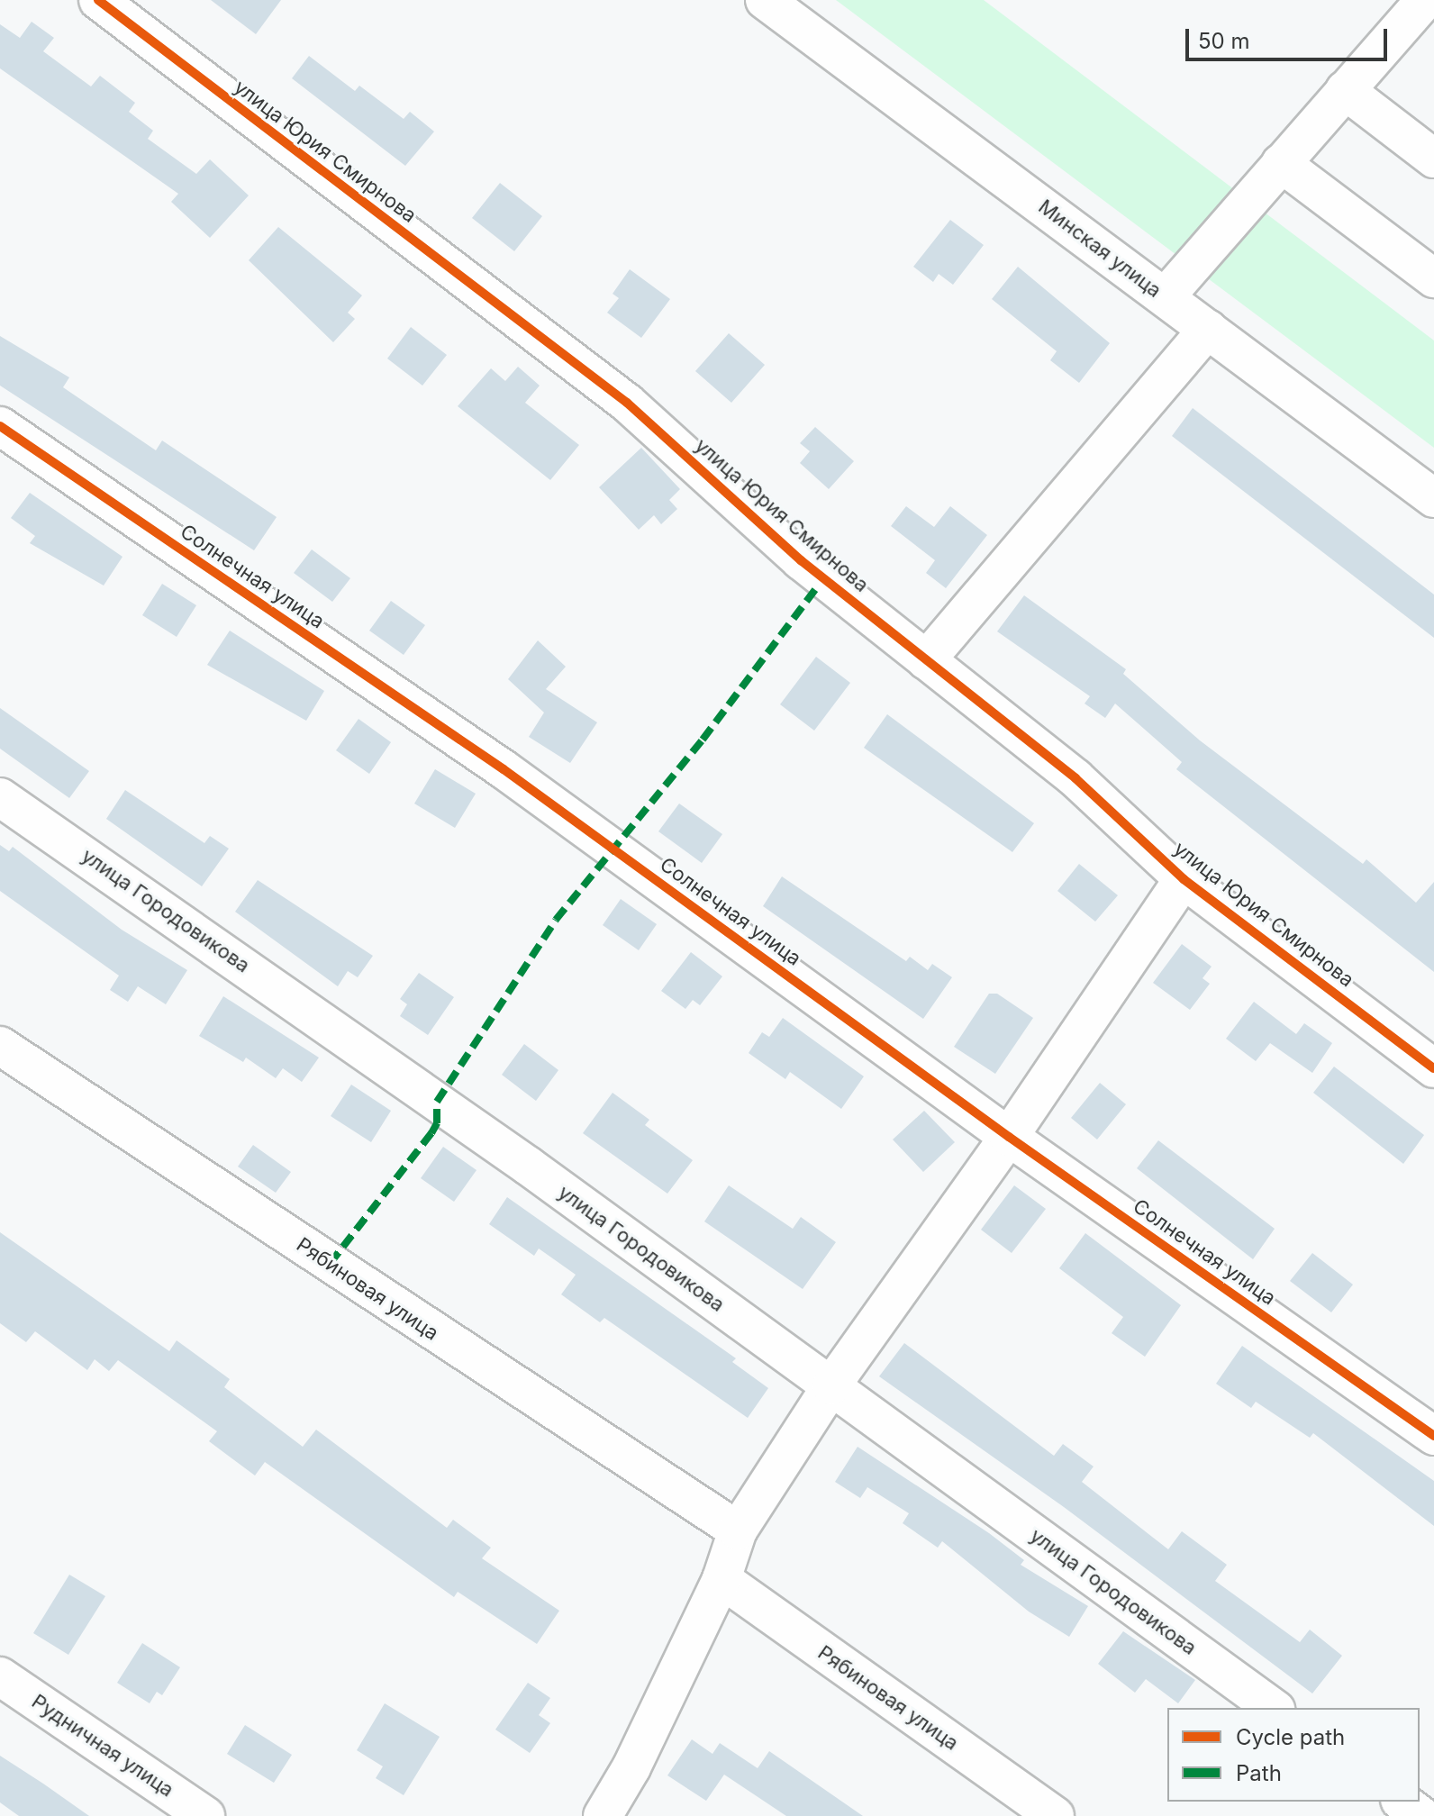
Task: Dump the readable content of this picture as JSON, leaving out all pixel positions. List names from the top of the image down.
{
  "streets": {
    "street": [
      "улица Юрия Смирнова",
      "Минская улица",
      "Солнечная улица",
      "улица Городовикова",
      "Рябиновая улица",
      "Рудничная улица"
    ]
  },
  "legend": ["Cycle path", "Path"],
  "scale_bar": "50 m"
}
